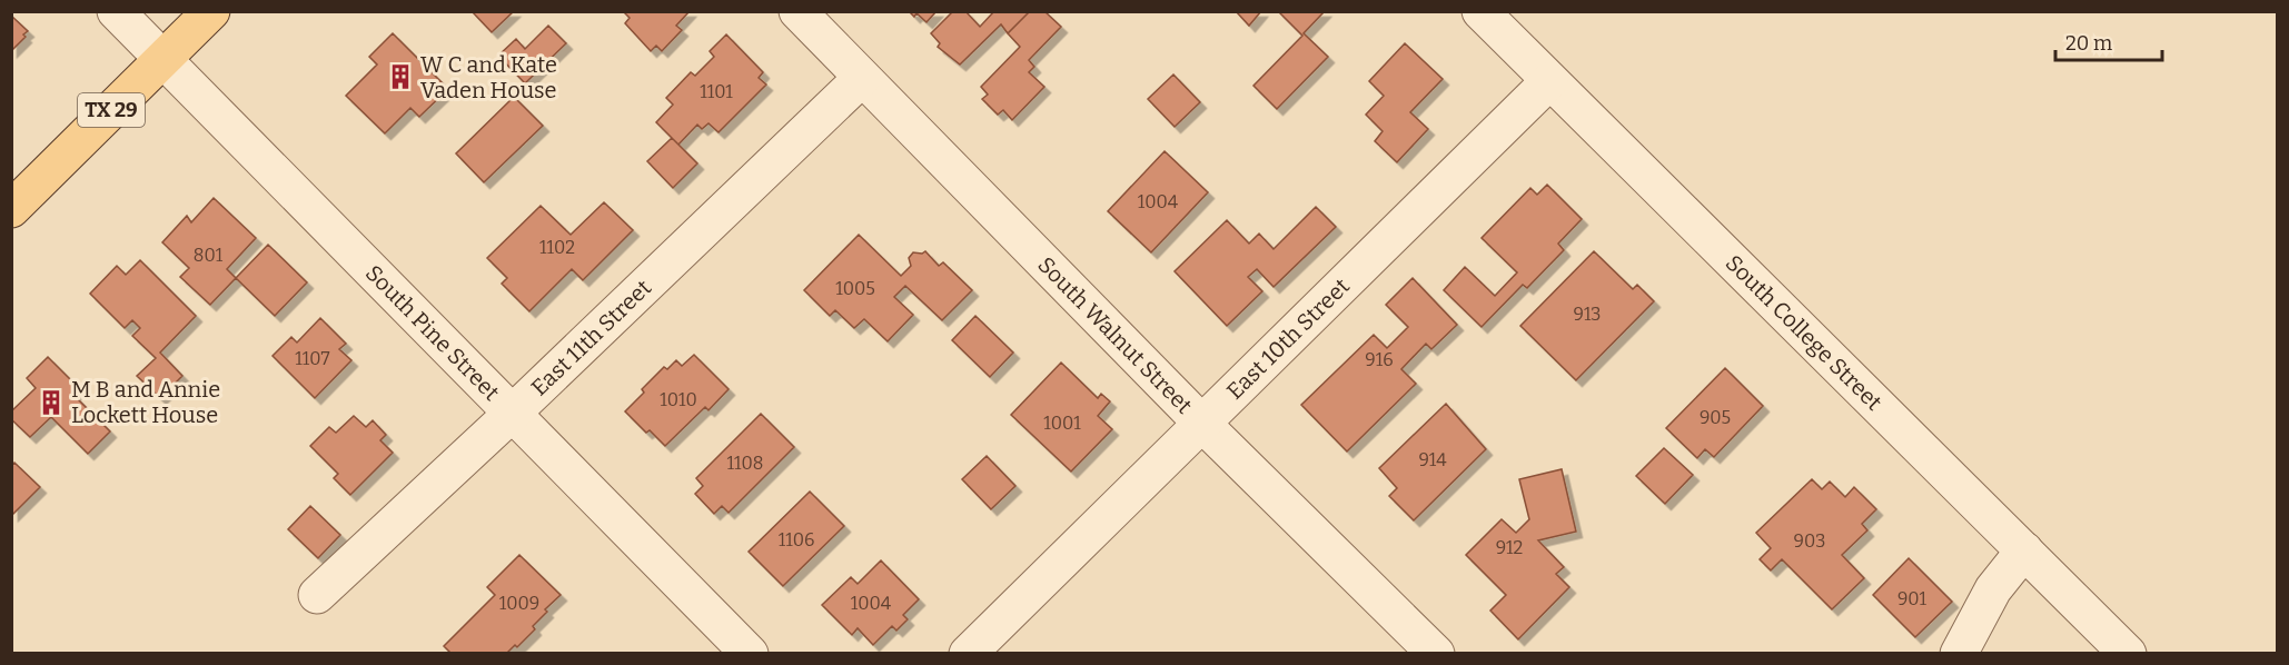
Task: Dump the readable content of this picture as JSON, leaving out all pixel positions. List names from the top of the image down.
{
  "streets": {
    "main road": ["TX 29"],
    "street": [
      "South Pine Street",
      "South College Street",
      "South Walnut Street",
      "East 11th Street",
      "East 10th Street"
    ]
  },
  "crossings": [
    ["TX 29", "South Pine Street"],
    ["South Pine Street", "East 11th Street"],
    ["South College Street", "East 10th Street"],
    ["South Walnut Street", "East 11th Street"],
    ["South Walnut Street", "East 10th Street"]
  ],
  "places": {
    "building": ["W C and Kate Vaden House", "M B and Annie Lockett House"]
  },
  "house_numbers": [
    "1101",
    "1004",
    "1102",
    "801",
    "1005",
    "913",
    "1107",
    "916",
    "1010",
    "905",
    "1001",
    "914",
    "1108",
    "1106",
    "903",
    "912",
    "901",
    "1009",
    "1004"
  ],
  "scale_bar": "20 m"
}
